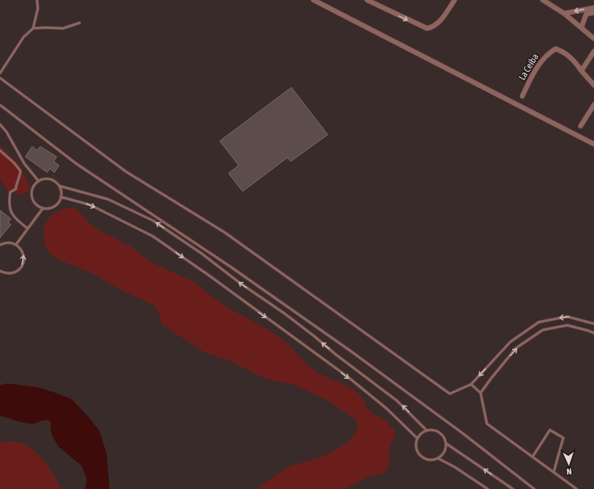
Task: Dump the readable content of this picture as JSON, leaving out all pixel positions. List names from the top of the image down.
{
  "streets": {
    "street": ["La Ceiba"]
  },
  "north": "bottom"
}
